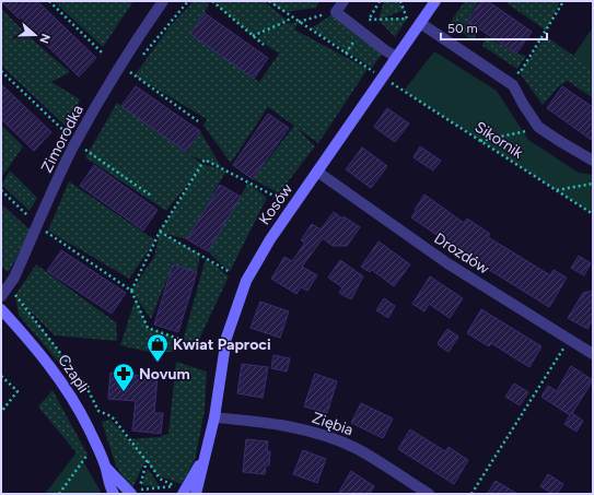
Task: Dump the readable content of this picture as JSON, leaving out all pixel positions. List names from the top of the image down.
{
  "streets": {
    "street": [
      "Zimorodka",
      "Kosów",
      "Drozdów",
      "Czapli",
      "Ziębia"
    ],
    "path": ["Sikornik"]
  },
  "crossings": [
    ["Kosów", "Drozdów"],
    ["Kosów", "Ziębia"]
  ],
  "places": {
    "shop": ["Kwiat Paproci"],
    "pharmacy": ["Novum"]
  },
  "scale_bar": "50 m",
  "north": "right"
}
